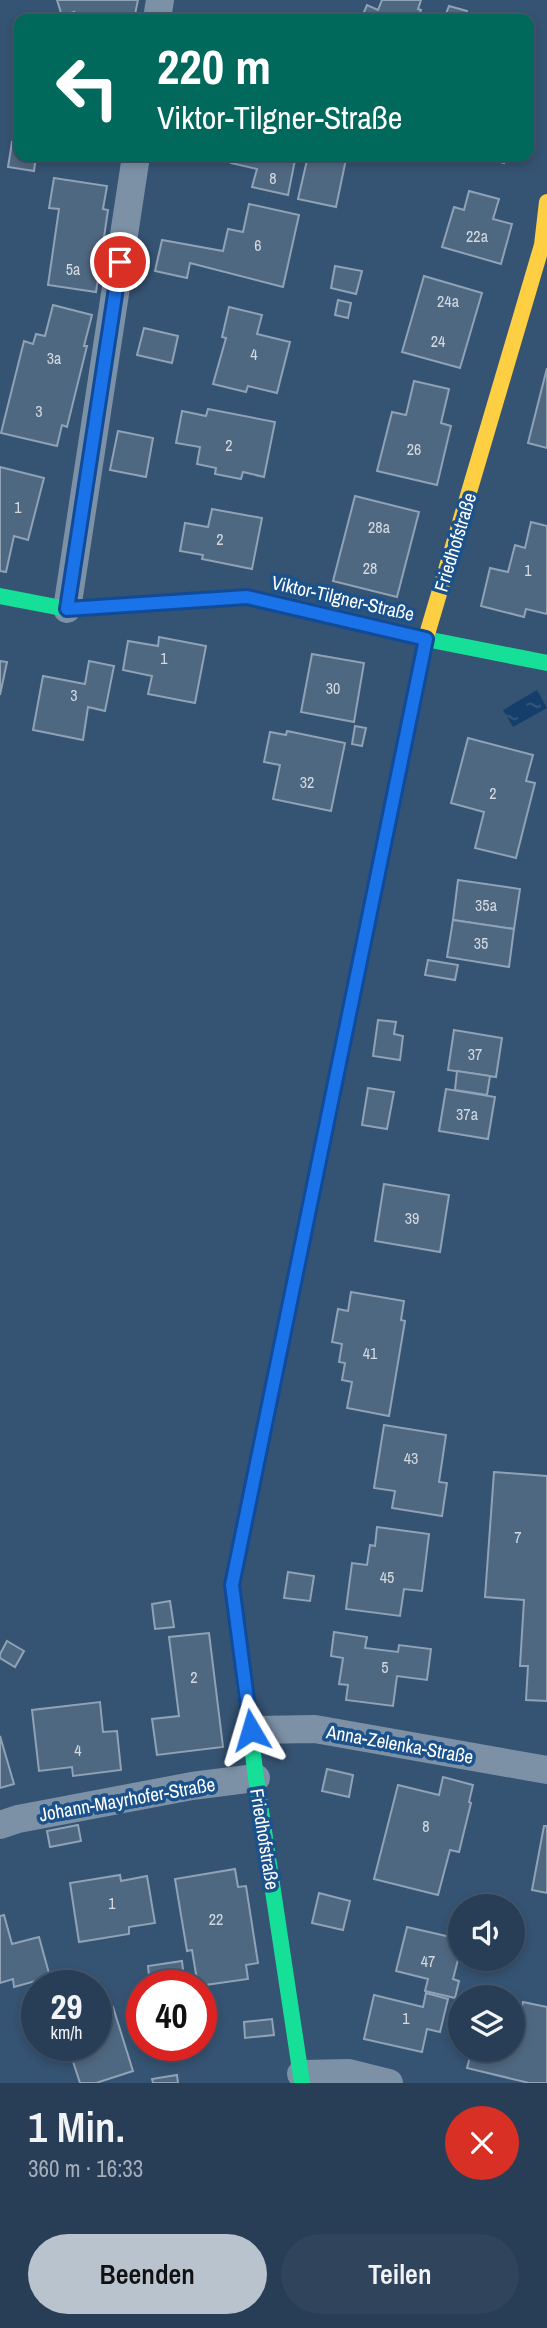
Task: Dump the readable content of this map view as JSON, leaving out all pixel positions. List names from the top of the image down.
{
  "streets": {
    "street": [
      "Friedhofstraße",
      "Viktor-Tilgner-Straße",
      "Anna-Zelenka-Straße",
      "Johann-Mayrhofer-Straße"
    ]
  },
  "crossings": [
    ["Friedhofstraße", "Viktor-Tilgner-Straße"],
    ["Friedhofstraße", "Anna-Zelenka-Straße"],
    ["Friedhofstraße", "Johann-Mayrhofer-Straße"]
  ],
  "house_numbers": [
    "8",
    "22a",
    "6",
    "5a",
    "24a",
    "24",
    "4",
    "3a",
    "3",
    "2",
    "26",
    "1",
    "28a",
    "2",
    "28",
    "1",
    "1",
    "30",
    "3",
    "32",
    "2",
    "35a",
    "35",
    "37",
    "37a",
    "39",
    "41",
    "43",
    "7",
    "45",
    "5",
    "2",
    "4",
    "8",
    "1",
    "22",
    "47",
    "1"
  ],
  "page": {
    "turn": ["220 m", "Viktor-Tilgner-Straße"],
    "speed": "29 km/h",
    "limit": "40",
    "heading": ["1 Min.", "360 m · 16:33"],
    "buttons": ["Beenden", "Teilen"]
  }
}
